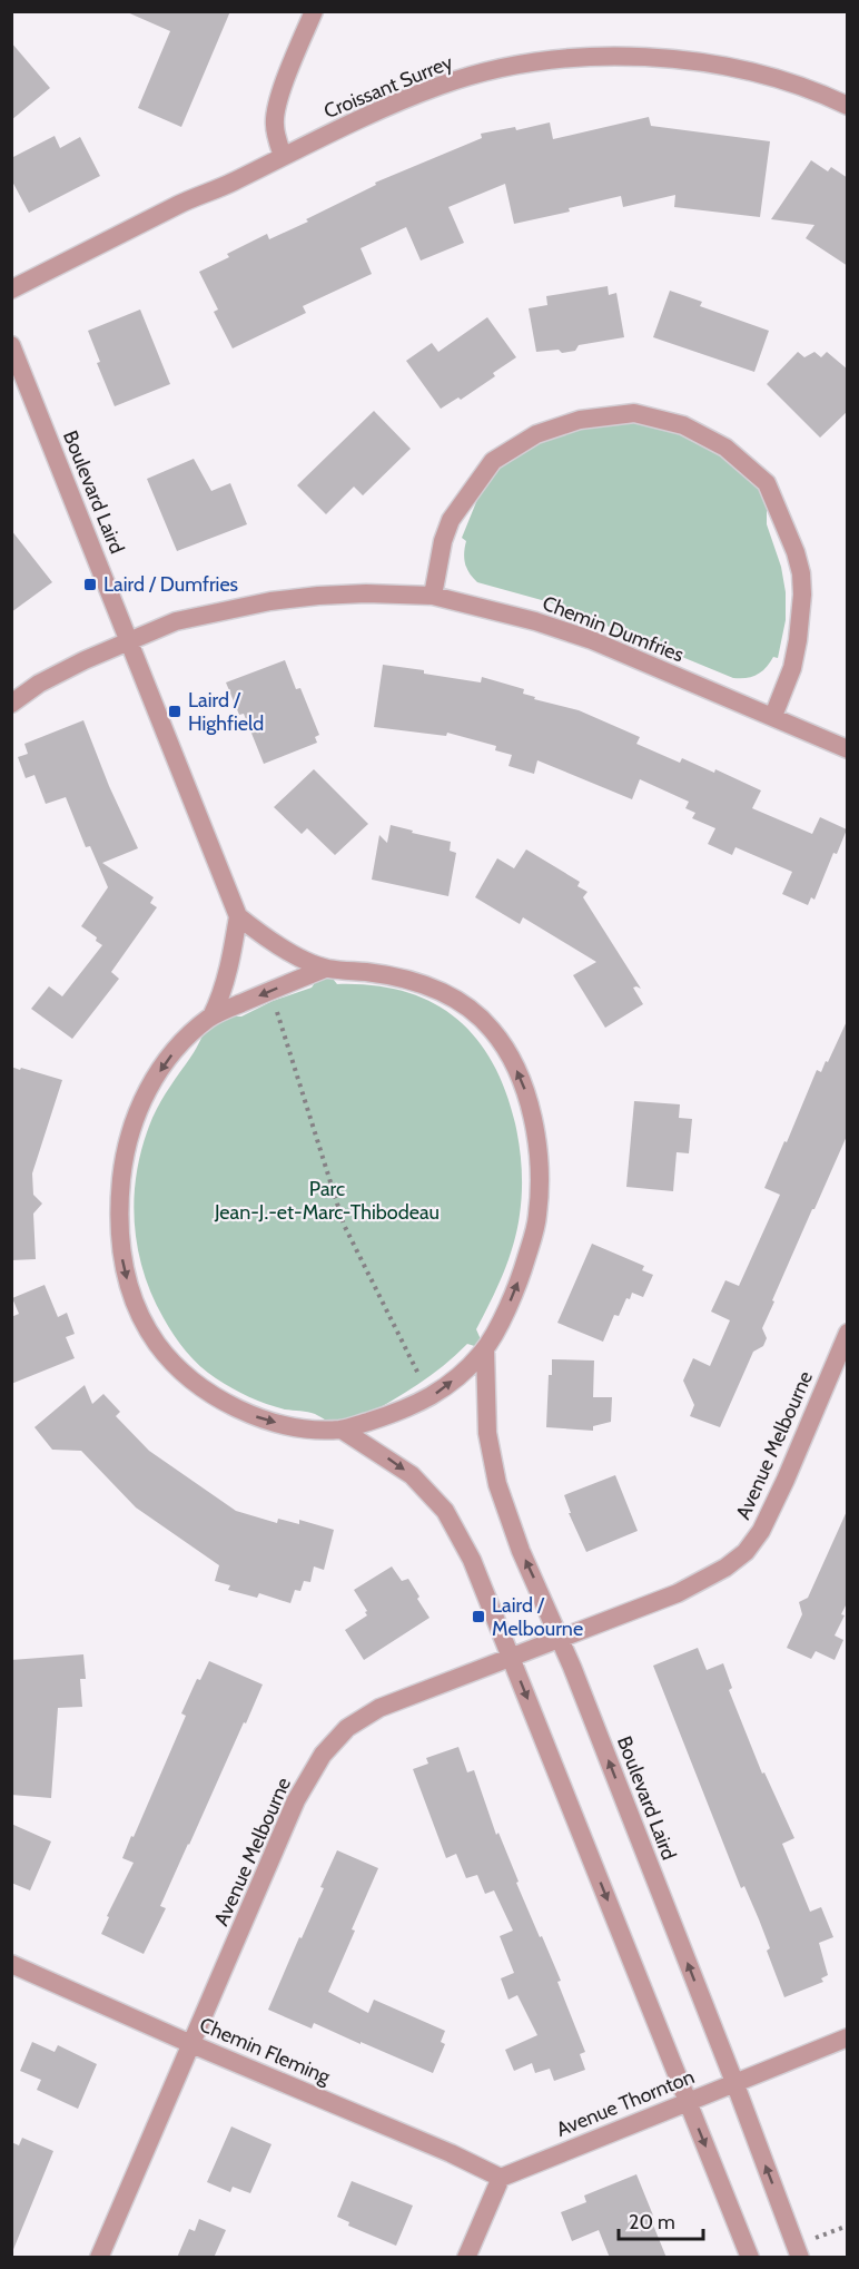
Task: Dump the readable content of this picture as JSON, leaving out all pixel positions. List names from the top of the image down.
{
  "streets": {
    "street": [
      "Croissant Surrey",
      "Boulevard Laird",
      "Chemin Dumfries",
      "Avenue Melbourne",
      "Chemin Fleming",
      "Avenue Thornton"
    ]
  },
  "crossings": [
    ["Boulevard Laird", "Chemin Dumfries"],
    ["Boulevard Laird", "Avenue Melbourne"],
    ["Boulevard Laird", "Avenue Thornton"],
    ["Avenue Melbourne", "Chemin Fleming"],
    ["Chemin Fleming", "Avenue Thornton"]
  ],
  "parks": ["Parc Jean-J.-et-Marc-Thibodeau"],
  "places": {
    "transit": ["Laird / Dumfries", "Laird / Highfield", "Laird / Melbourne"]
  },
  "scale_bar": "20 m"
}
